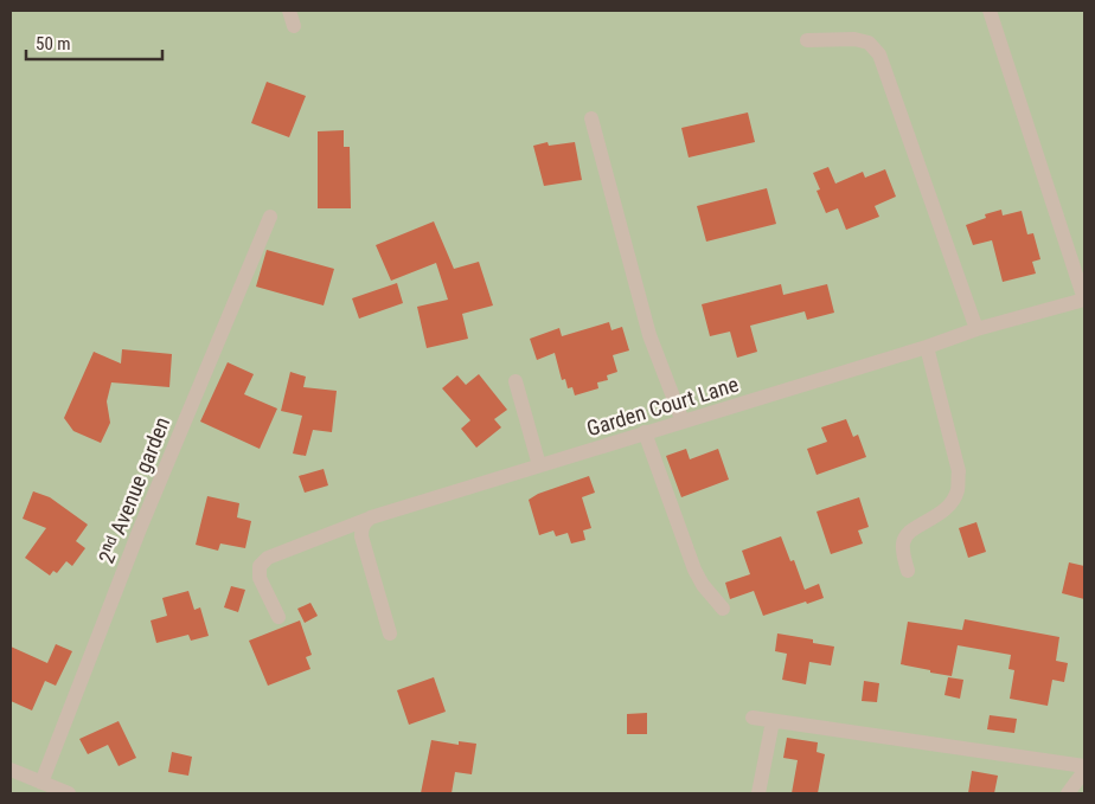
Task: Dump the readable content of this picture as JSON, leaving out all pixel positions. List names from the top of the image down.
{
  "streets": {
    "street": ["Garden Court Lane", "2ⁿᵈ Avenue garden"]
  },
  "scale_bar": "50 m"
}
